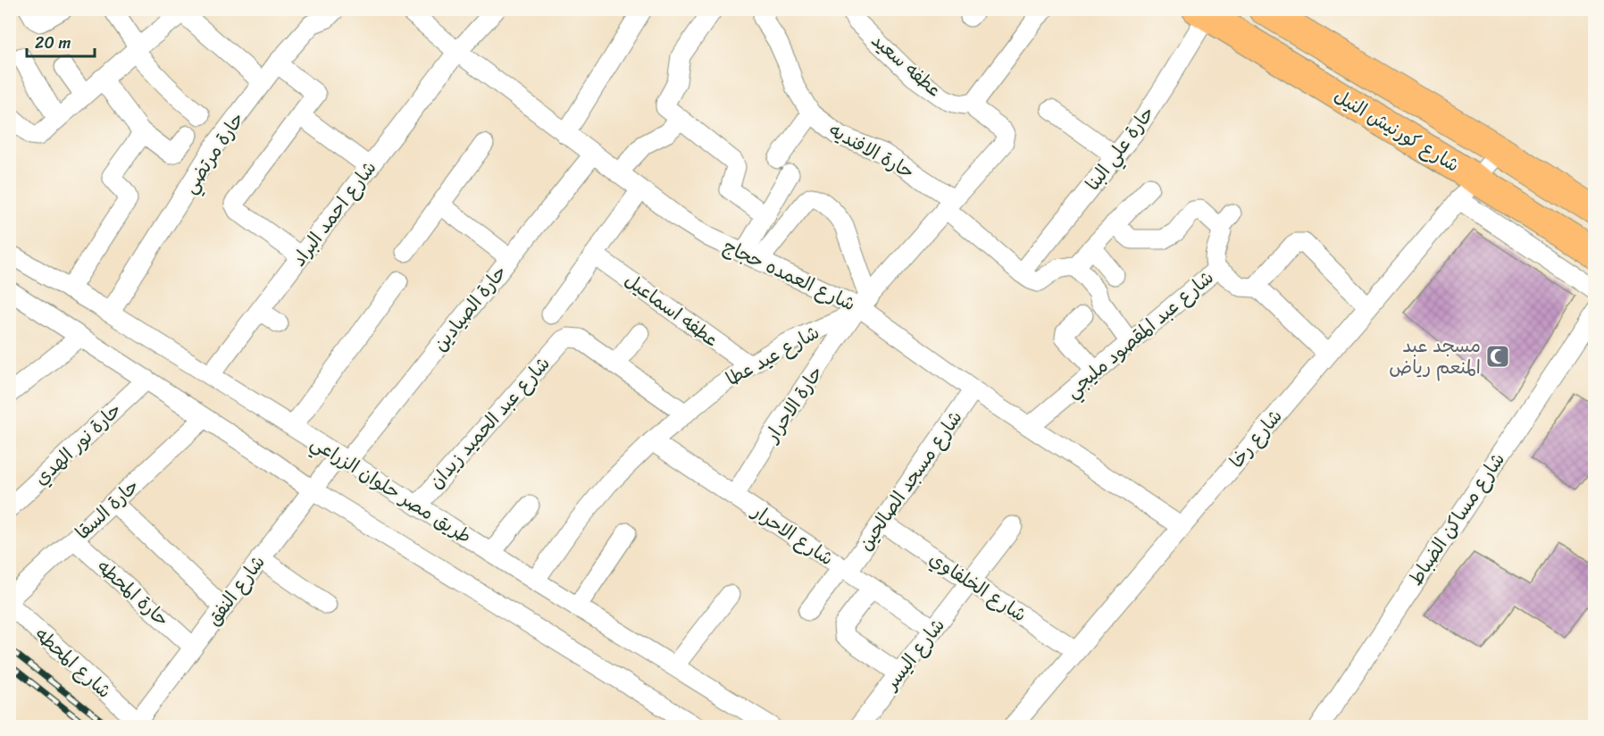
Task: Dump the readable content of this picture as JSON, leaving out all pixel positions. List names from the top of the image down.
{
  "streets": {
    "highway": ["شارع كورنيش النيل"],
    "street": [
      "عطفه سعيد",
      "حارة علي البنا",
      "حارة الافنديه",
      "حارة مرتضي",
      "شارع احمد البراد",
      "شارع العمده حجاج",
      "حارة الصيادين",
      "عطفه اسماعيل",
      "شارع عبد المقصود مليجي",
      "شارع عيد عطا",
      "حارة الاحرار",
      "شارع عبد الحميد زيدان",
      "شارع رخا",
      "حارة نور الهدي",
      "شارع مسجد الصالحين",
      "طريق مصر حلوان الزراعي",
      "حارة السقا",
      "شارع مساكن الضباط",
      "شارع الاحرار",
      "شارع الخلفاوي",
      "شارع النفق",
      "حارة المحطه",
      "شارع اليسر",
      "شارع المحطه"
    ]
  },
  "crossings": [
    ["عطفه سعيد", "شارع عيد عطا"],
    ["شارع كورنيش النيل", "حارة علي البنا"],
    ["شارع كورنيش النيل", "شارع رخا"],
    ["حارة علي البنا", "حارة الافنديه"],
    ["حارة الافنديه", "شارع عيد عطا"],
    ["حارة مرتضي", "طريق مصر حلوان الزراعي"],
    ["شارع احمد البراد", "شارع العمده حجاج"],
    ["شارع احمد البراد", "طريق مصر حلوان الزراعي"],
    ["شارع العمده حجاج", "حارة الصيادين"],
    ["شارع العمده حجاج", "شارع عبد المقصود مليجي"],
    ["شارع العمده حجاج", "شارع عيد عطا"],
    ["شارع العمده حجاج", "حارة الاحرار"],
    ["شارع العمده حجاج", "شارع رخا"],
    ["شارع العمده حجاج", "شارع مسجد الصالحين"],
    ["حارة الصيادين", "طريق مصر حلوان الزراعي"],
    ["حارة الصيادين", "شارع النفق"],
    ["عطفه اسماعيل", "شارع عيد عطا"],
    ["شارع عيد عطا", "حارة الاحرار"],
    ["شارع عيد عطا", "طريق مصر حلوان الزراعي"],
    ["شارع عيد عطا", "شارع الاحرار"],
    ["حارة الاحرار", "شارع الاحرار"],
    ["شارع عبد الحميد زيدان", "طريق مصر حلوان الزراعي"],
    ["شارع رخا", "شارع الخلفاوي"],
    ["شارع مسجد الصالحين", "شارع الاحرار"],
    ["شارع مسجد الصالحين", "شارع الخلفاوي"],
    ["طريق مصر حلوان الزراعي", "شارع النفق"],
    ["حارة السقا", "حارة المحطه"],
    ["شارع الاحرار", "شارع اليسر"],
    ["شارع الخلفاوي", "شارع اليسر"],
    ["شارع النفق", "حارة المحطه"],
    ["شارع النفق", "شارع المحطه"]
  ],
  "places": {
    "mosque": ["مسجد عبد المنعم رياض"]
  },
  "scale_bar": "20 m"
}
